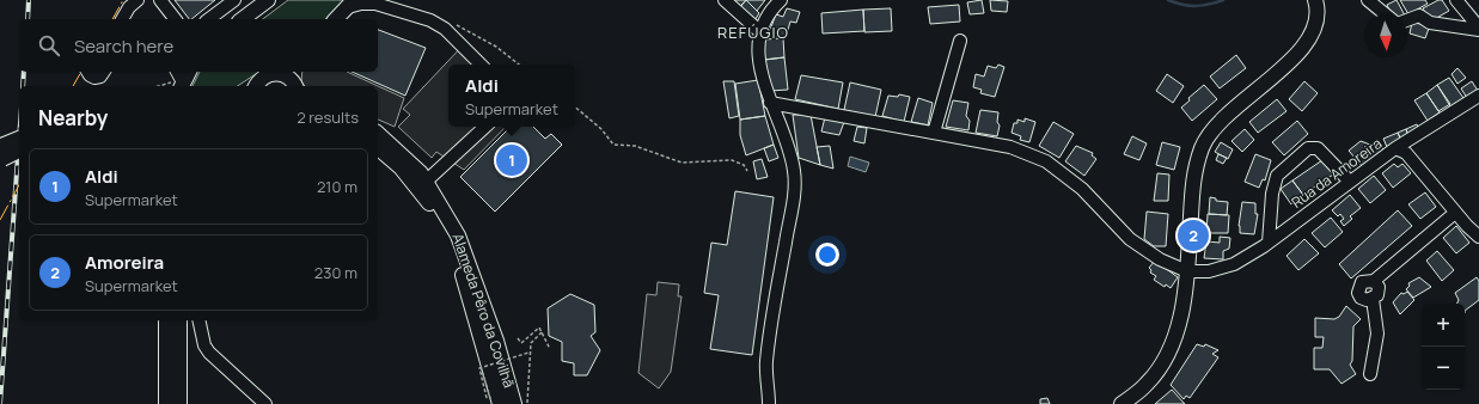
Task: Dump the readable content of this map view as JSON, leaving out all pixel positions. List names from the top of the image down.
{
  "streets": {
    "main road": ["Alameda Pêro da Covilhã"],
    "street": ["Rua da Amoreira"]
  },
  "districts": ["REFÚGIO"],
  "north": "bottom",
  "page": {
    "search": "Search here",
    "popup": ["Aldi", "Supermarket"],
    "heading": ["Nearby", "2 results"],
    "pins": ["1", "2"],
    "list": [
      {
        "mark": "1",
        "name": "Aldi",
        "note": "Supermarket",
        "value": "210 m"
      },
      {
        "mark": "2",
        "name": "Amoreira",
        "note": "Supermarket",
        "value": "230 m"
      }
    ],
    "map_buttons": ["+", "−"]
  }
}
